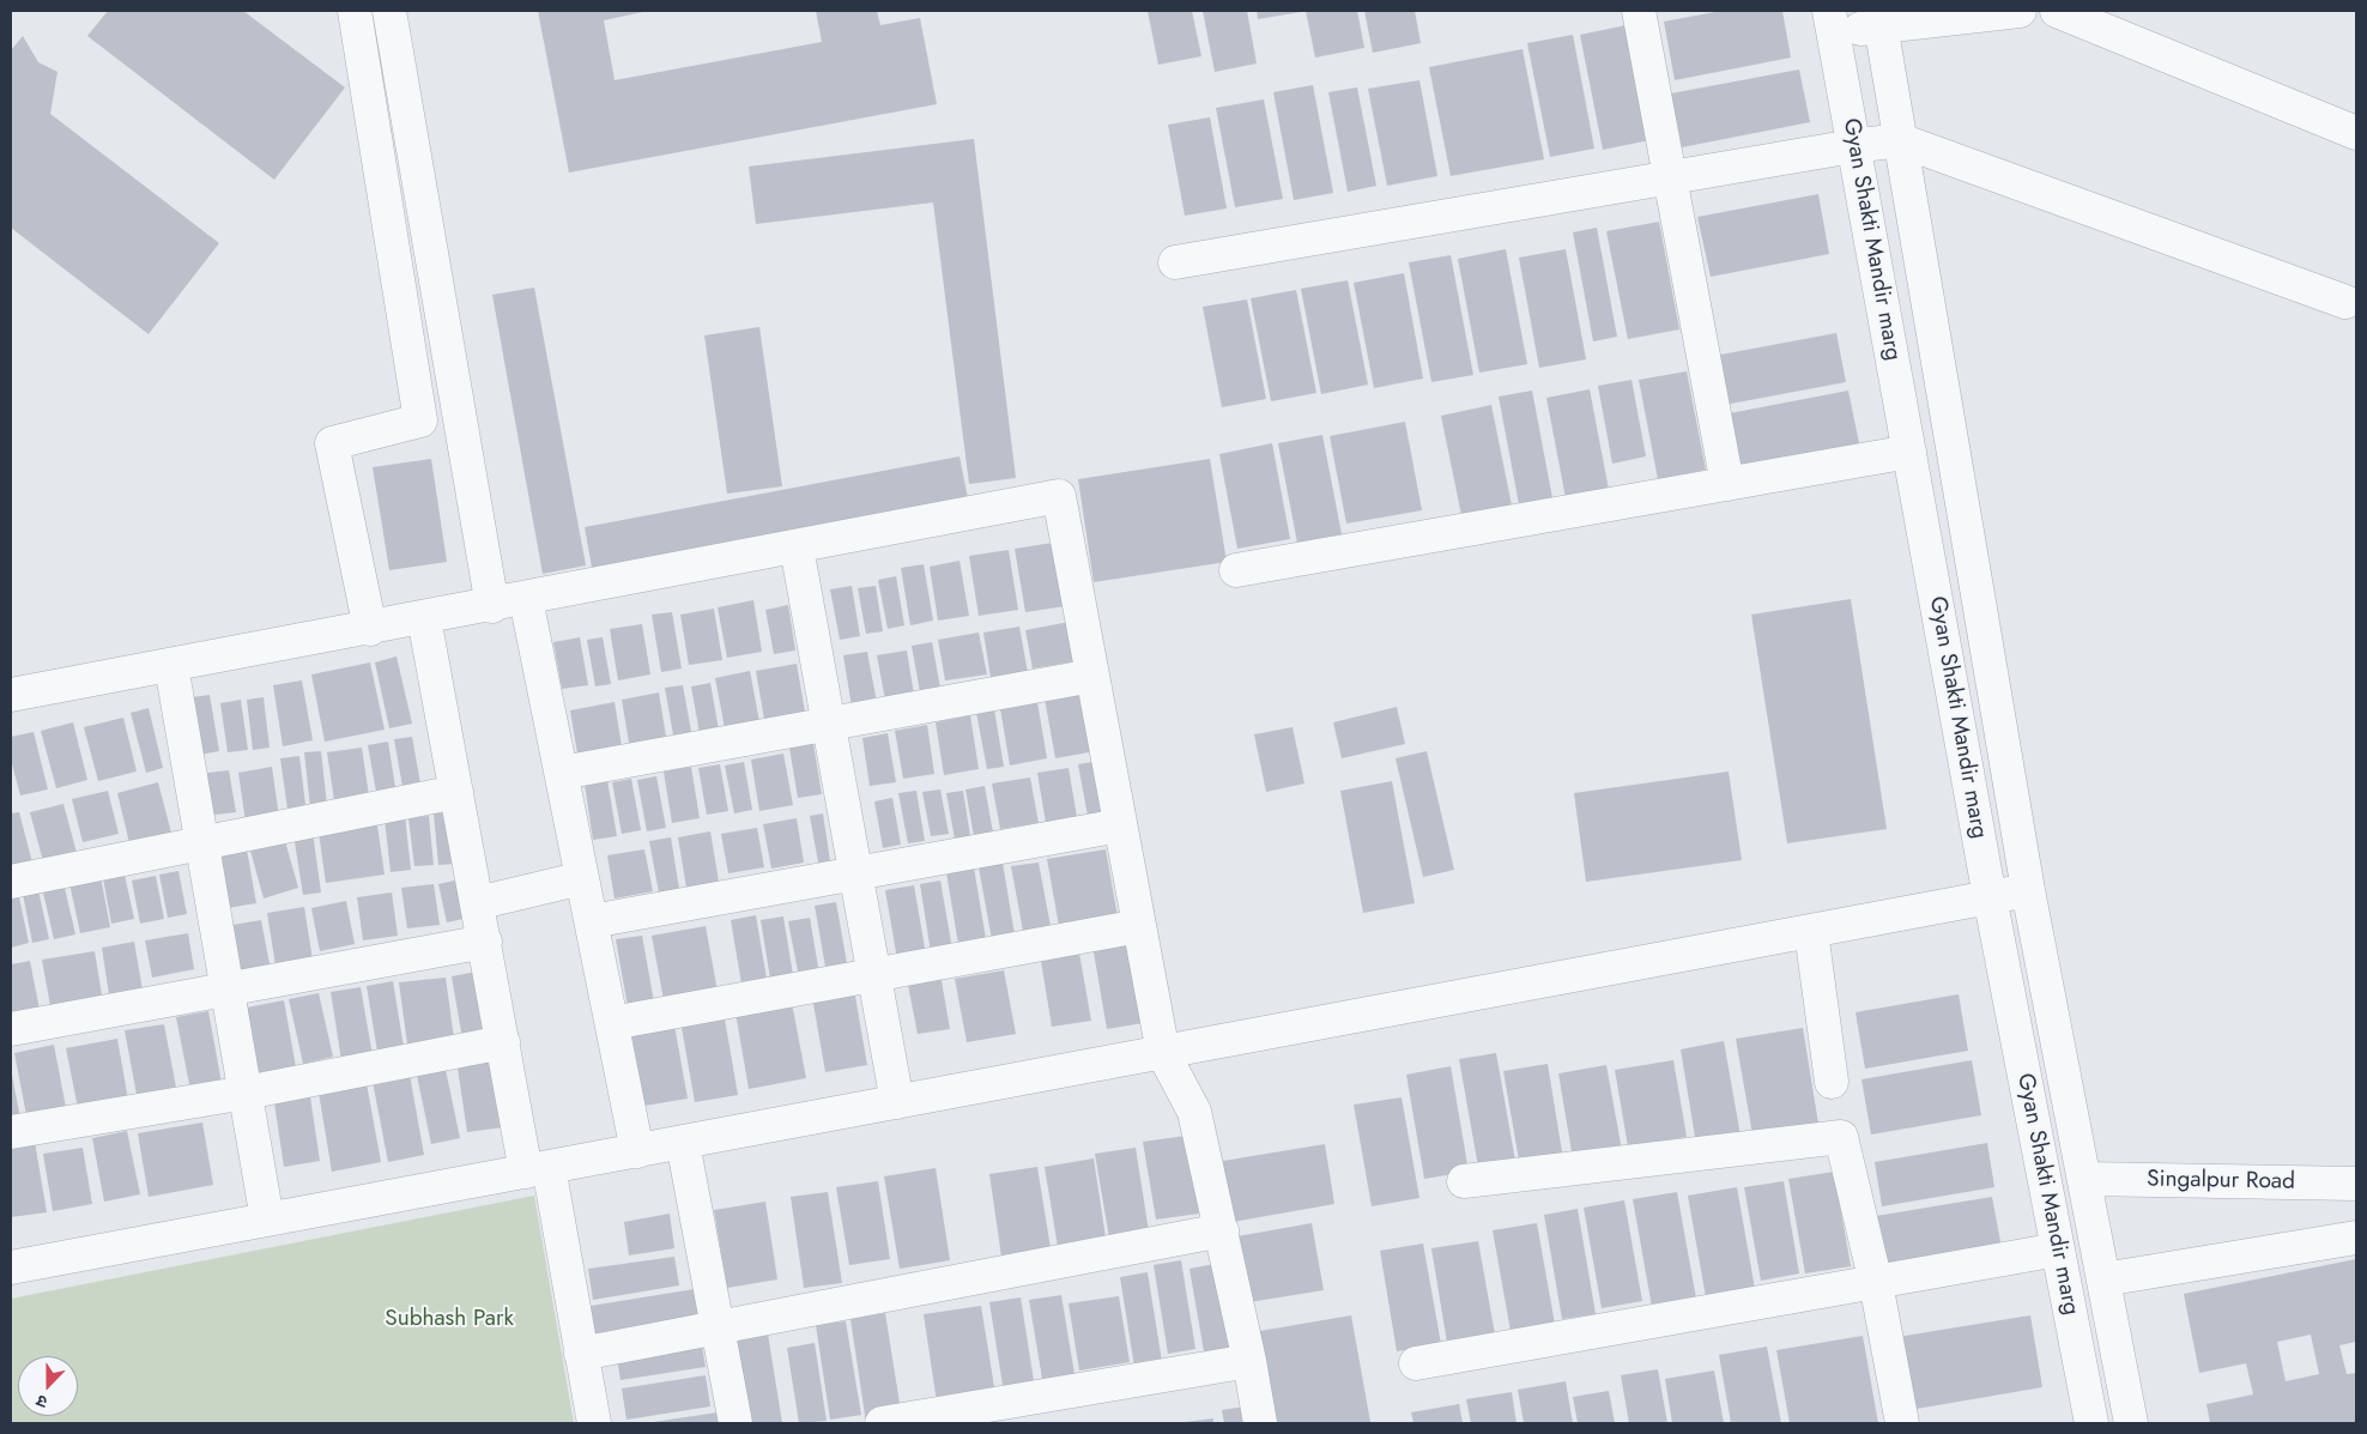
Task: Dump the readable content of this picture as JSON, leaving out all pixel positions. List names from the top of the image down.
{
  "streets": {
    "street": ["Gyan Shakti Mandir marg", "Singalpur Road"]
  },
  "crossings": [
    ["Gyan Shakti Mandir marg", "Singalpur Road"]
  ],
  "parks": ["Subhash Park"],
  "north": "bottom"
}
